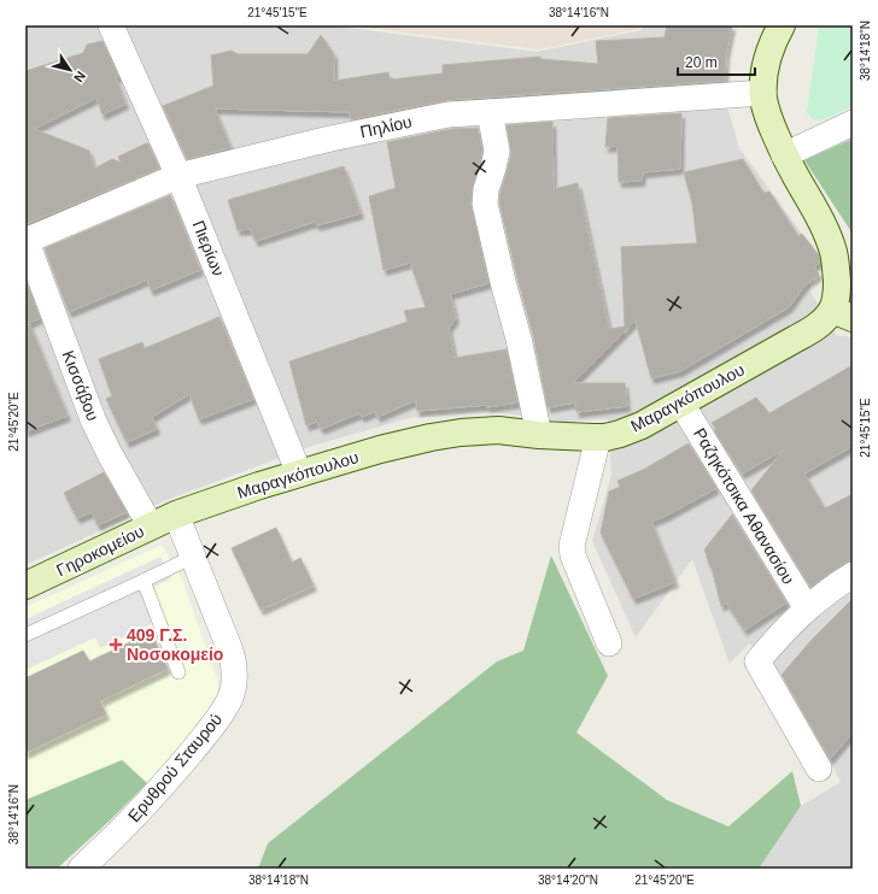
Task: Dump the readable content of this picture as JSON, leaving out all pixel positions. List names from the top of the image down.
{
  "streets": {
    "main road": ["Μαραγκόπουλου", "Γηροκομείου"],
    "street": [
      "Πηλίου",
      "Πιερίων",
      "Κισσάβου",
      "Ραζηκότσικα Αθανασίου",
      "Ερυθρού Σταυρού"
    ]
  },
  "crossings": [
    ["Πηλίου", "Πιερίων"],
    ["Πηλίου", "Κισσάβου"],
    ["Πηλίου", "Μαραγκόπουλου"],
    ["Πιερίων", "Μαραγκόπουλου"],
    ["Κισσάβου", "Γηροκομείου"],
    ["Μαραγκόπουλου", "Ραζηκότσικα Αθανασίου"],
    ["Μαραγκόπουλου", "Γηροκομείου"],
    ["Μαραγκόπουλου", "Ερυθρού Σταυρού"],
    ["Γηροκομείου", "Ερυθρού Σταυρού"]
  ],
  "places": {
    "health": ["409 Γ.Σ. Νοσοκομείο"]
  },
  "scale_bar": "20 m",
  "north": "bottom right",
  "coordinates": [
    "21°45'15\"E",
    "38°14'16\"N",
    "38°14'18\"N",
    "21°45'20\"E",
    "38°14'20\"N"
  ]
}
